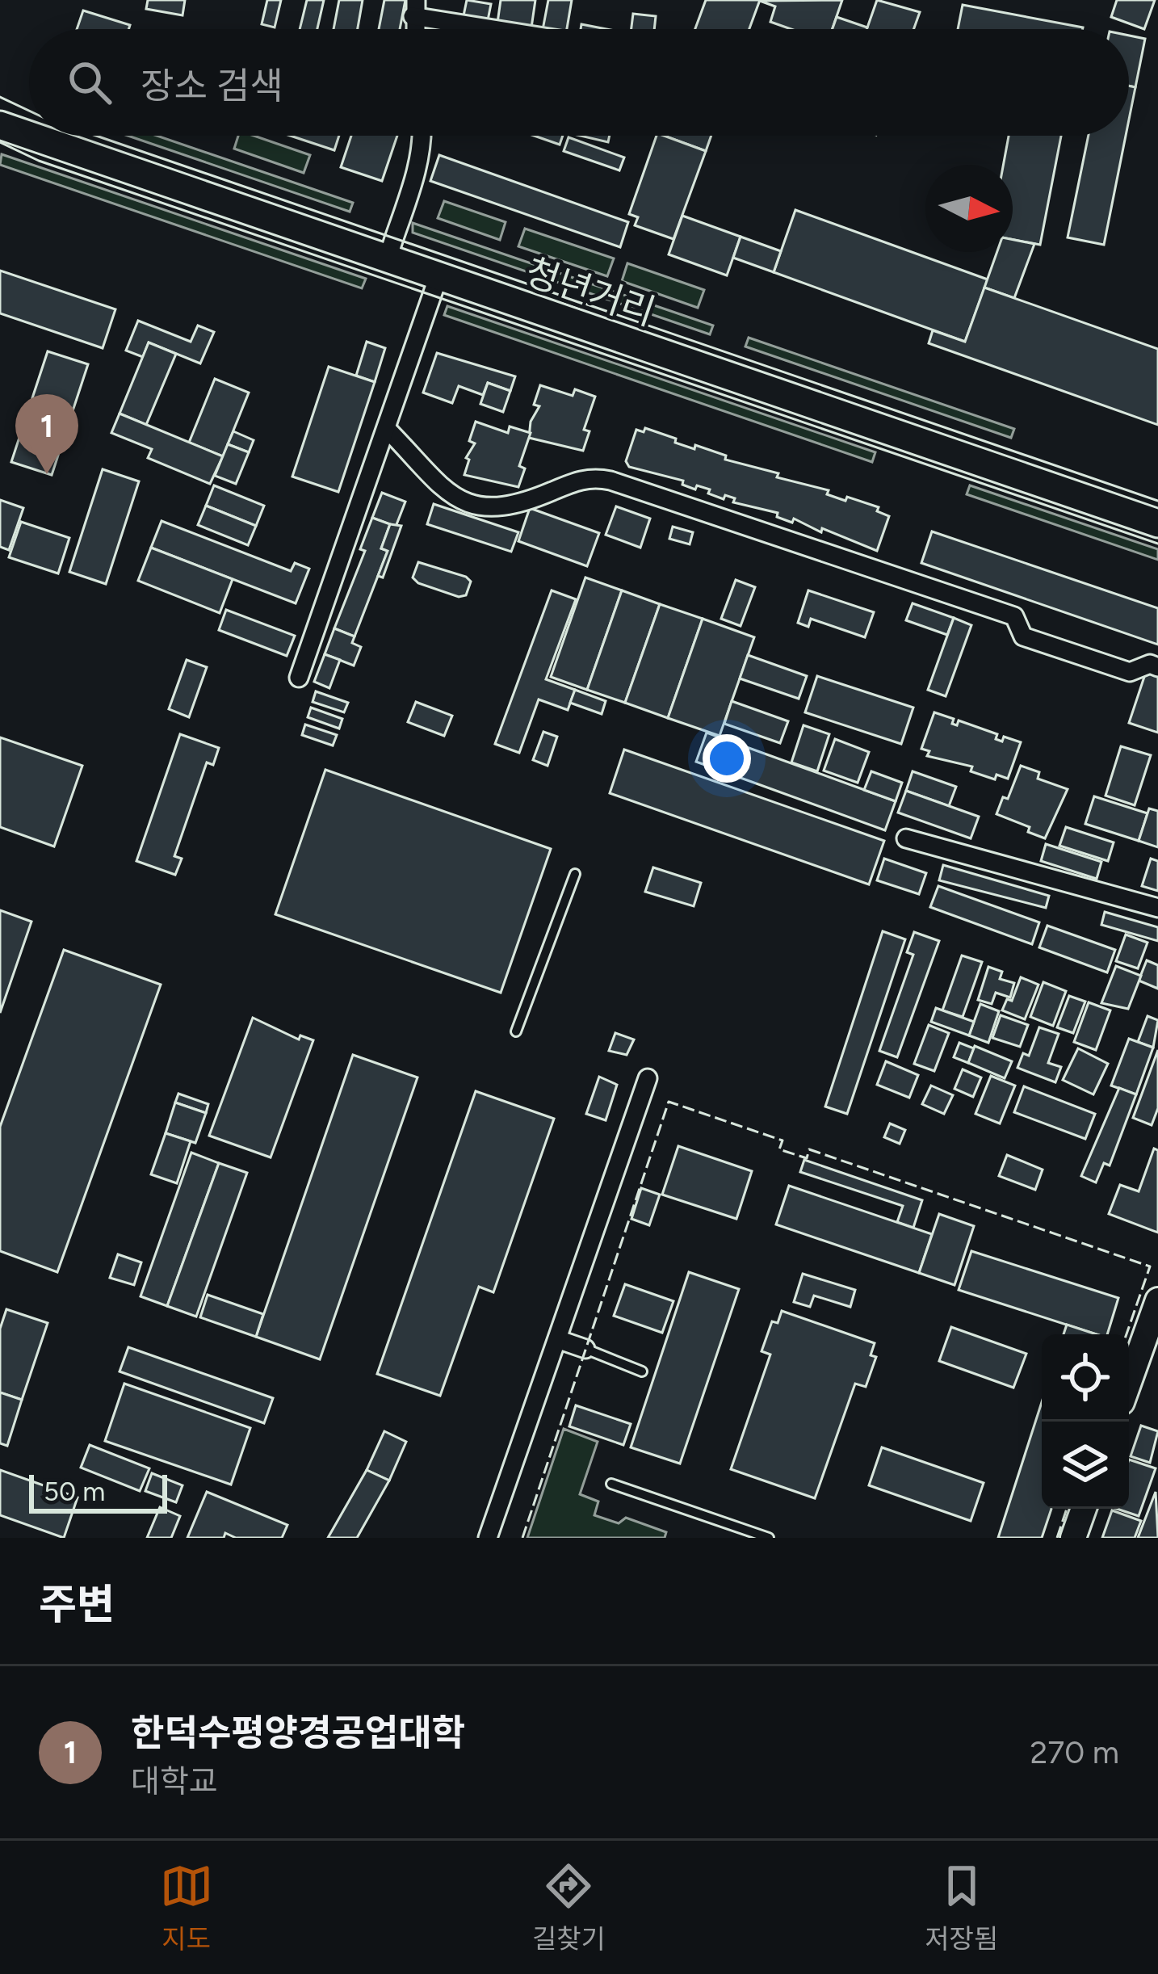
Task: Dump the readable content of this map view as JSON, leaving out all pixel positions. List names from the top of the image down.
{
  "streets": {
    "main road": ["청년거리"]
  },
  "scale_bar": "50 m",
  "north": "right",
  "page": {
    "search": "장소 검색",
    "pins": "1",
    "scale": "50 m",
    "heading": "주변",
    "list": [
      {
        "mark": "1",
        "name": "한덕수평양경공업대학",
        "note": "대학교",
        "value": "270 m"
      }
    ],
    "nav": ["지도", "길찾기", "저장됨"]
  }
}
